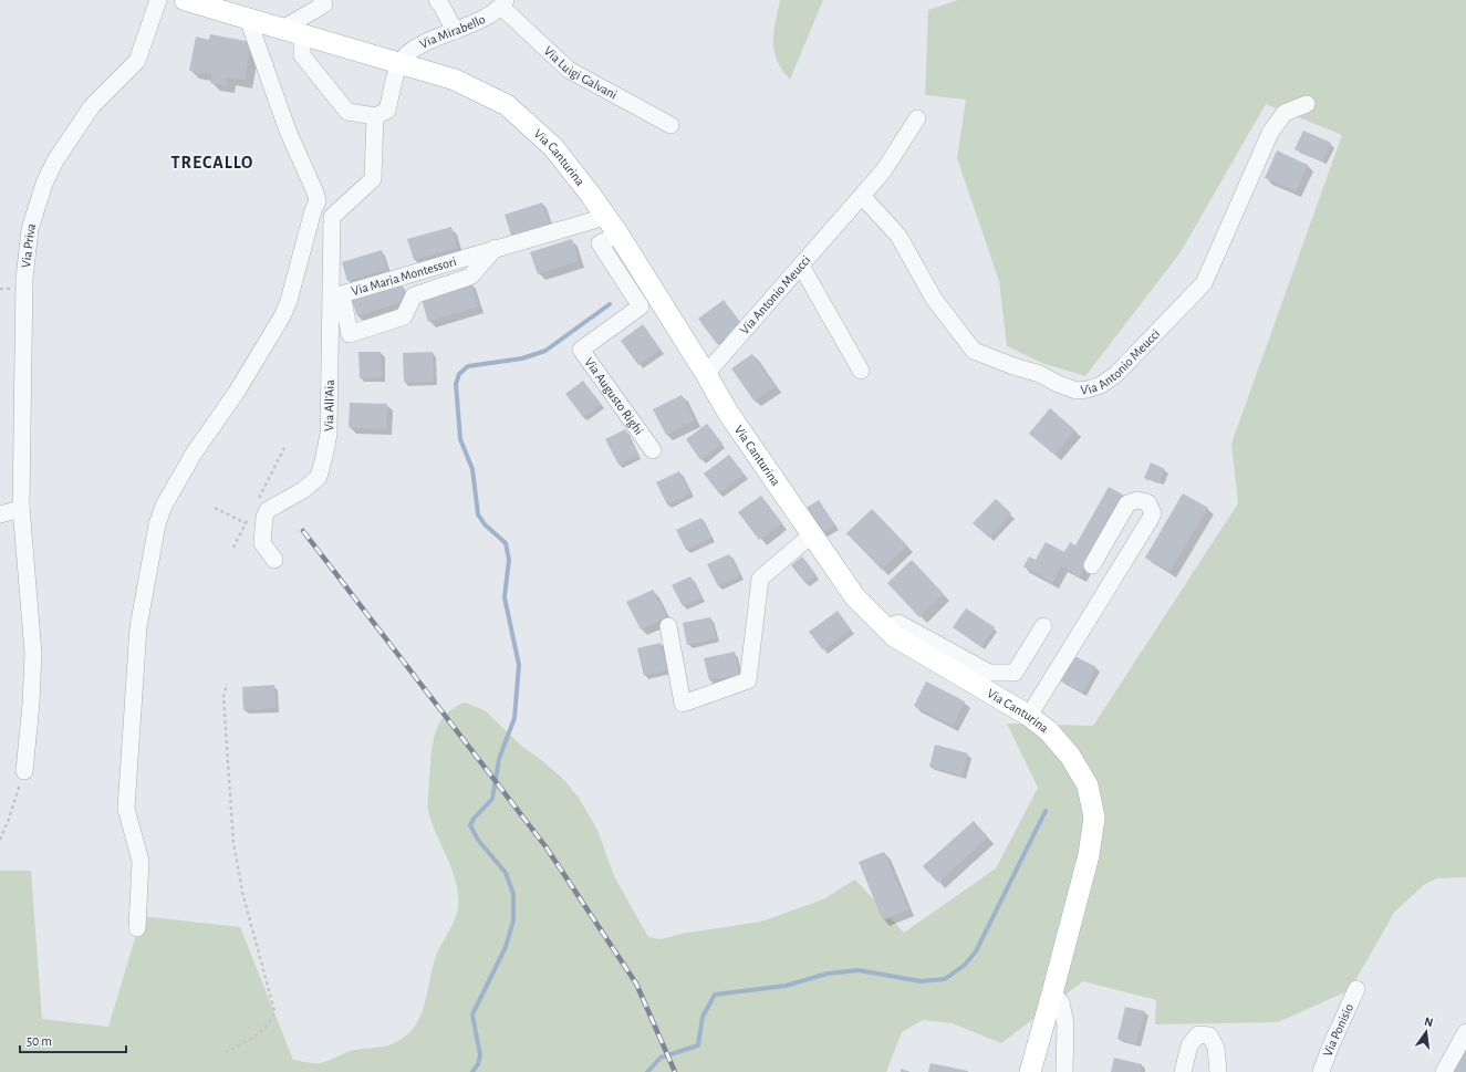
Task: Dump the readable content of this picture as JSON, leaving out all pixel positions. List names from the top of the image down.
{
  "streets": {
    "main road": ["Via Canturina"],
    "street": [
      "Via Mirabello",
      "Via Luigi Galvani",
      "Via Priva",
      "Via Maria Montessori",
      "Via Antonio Meucci",
      "Via Augusto Righi",
      "Via All'Aia",
      "Via Ponisio"
    ]
  },
  "crossings": [
    ["Via Mirabello", "Via Luigi Galvani"],
    ["Via Mirabello", "Via Canturina"],
    ["Via Canturina", "Via Maria Montessori"],
    ["Via Canturina", "Via Antonio Meucci"],
    ["Via Canturina", "Via Augusto Righi"]
  ],
  "districts": ["TRECALLO"],
  "scale_bar": "50 m",
  "north": "top"
}
